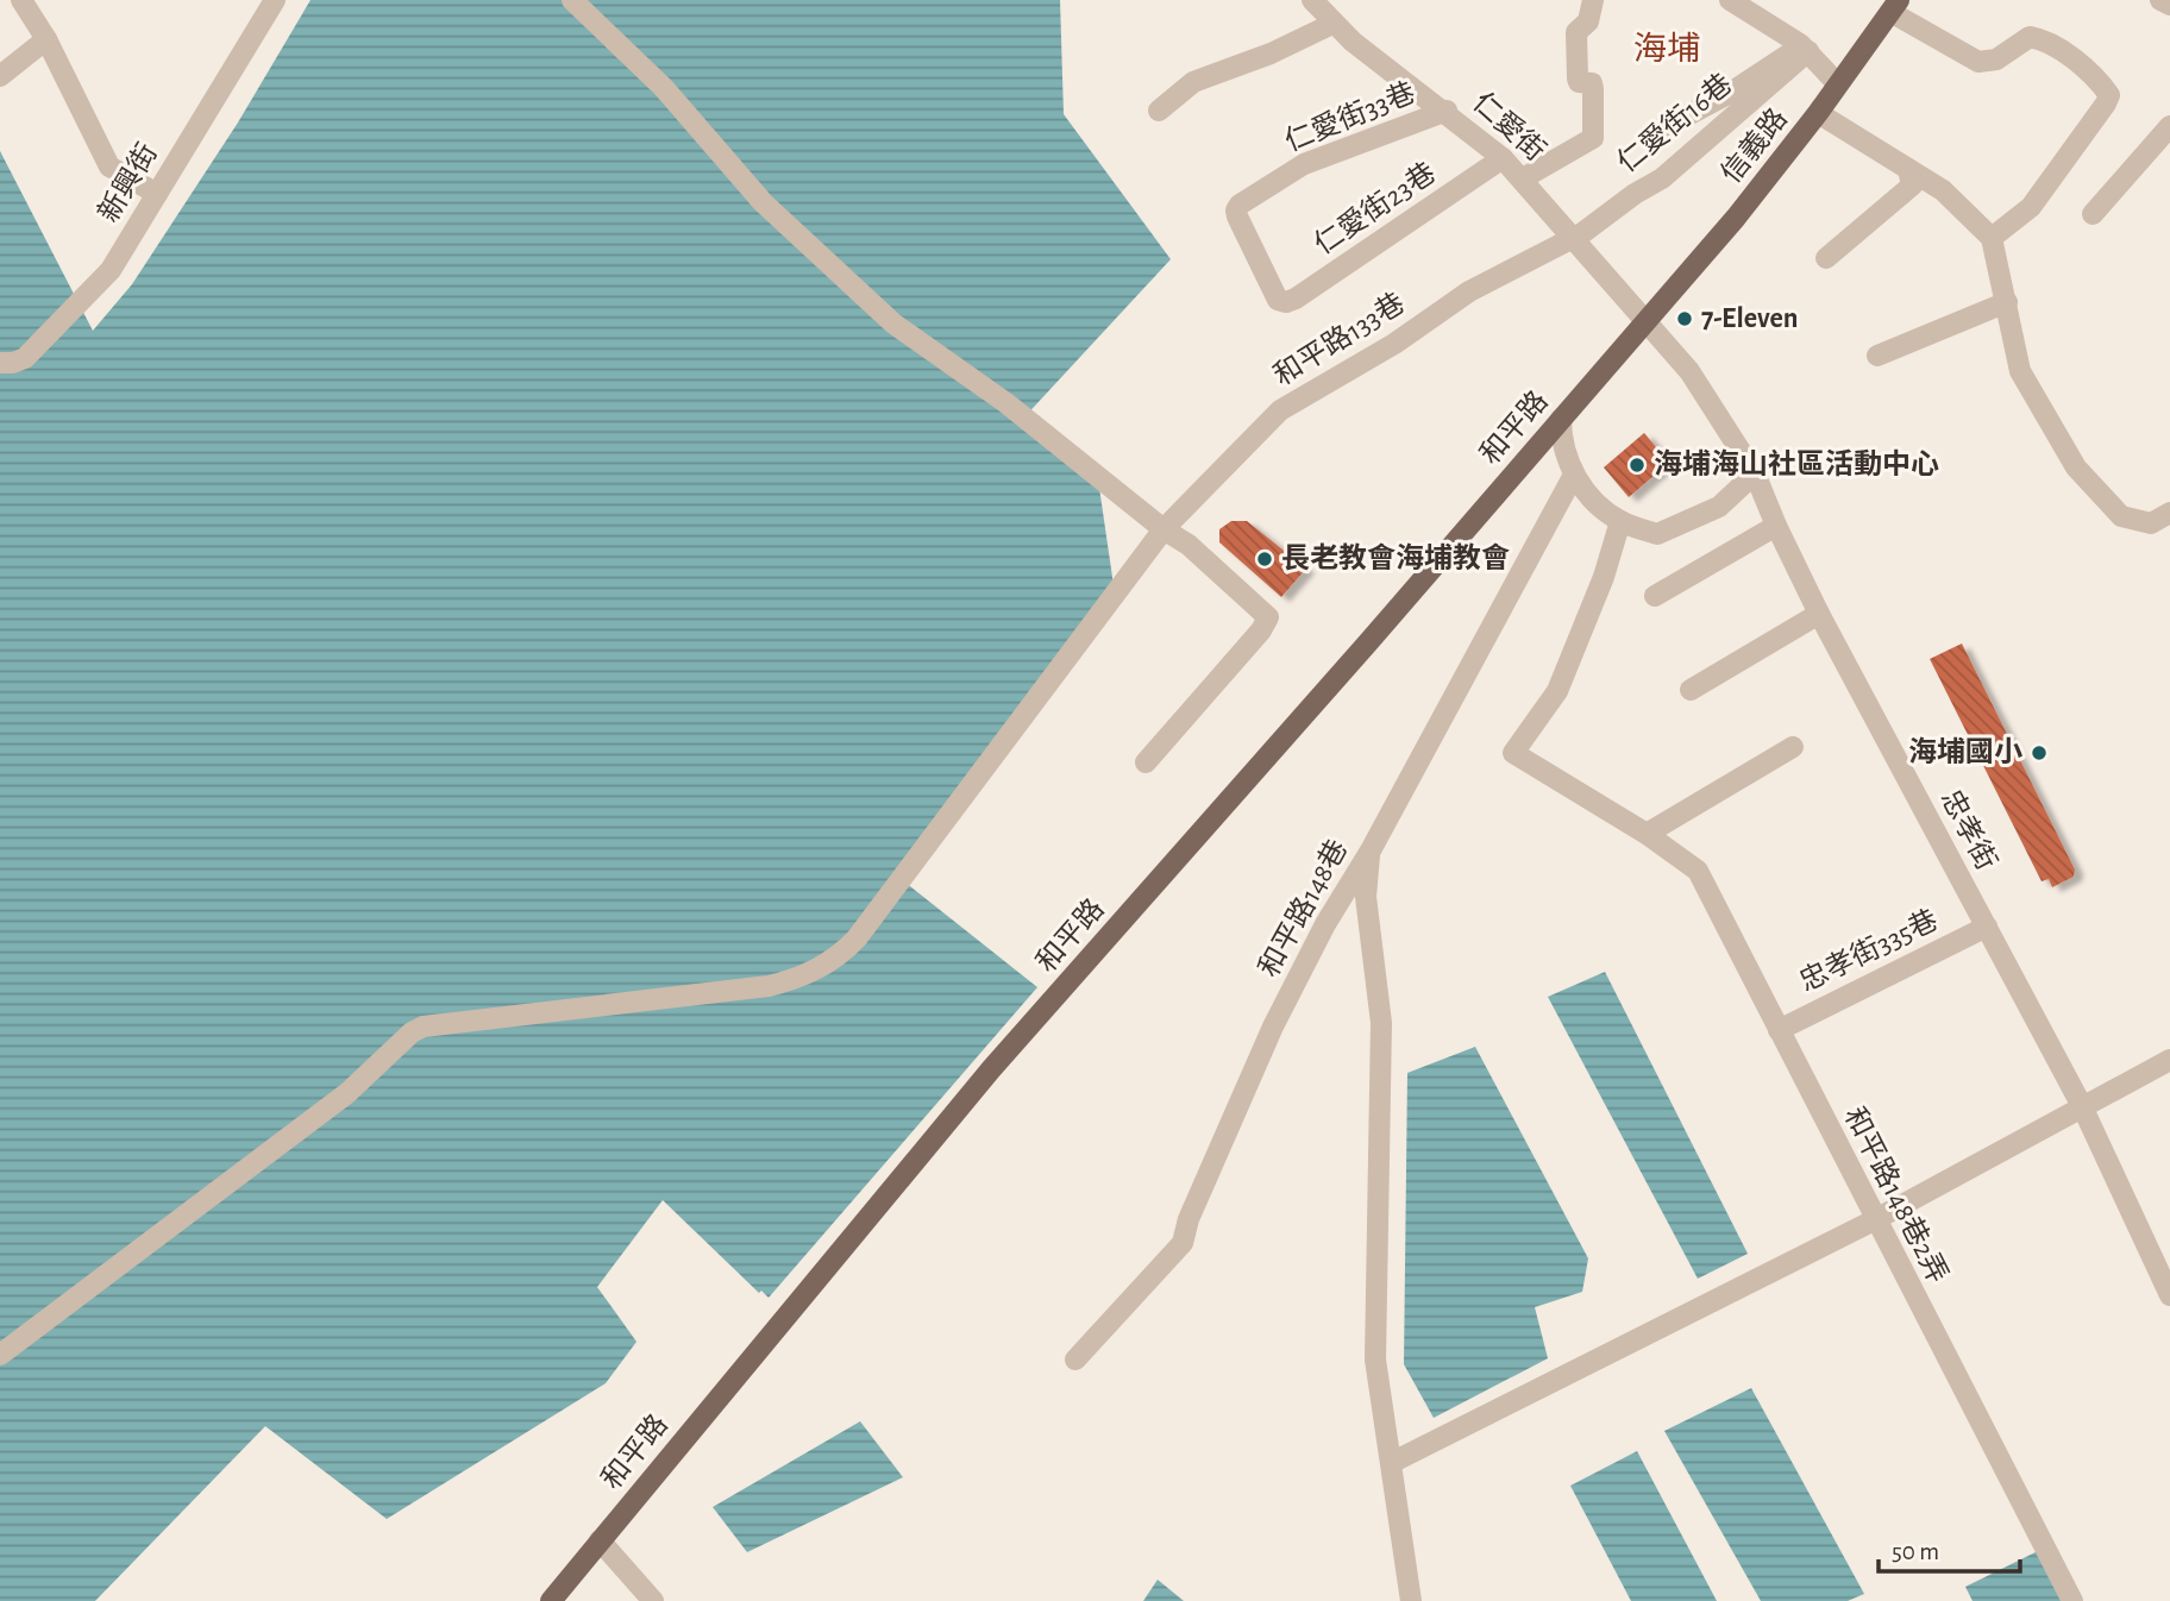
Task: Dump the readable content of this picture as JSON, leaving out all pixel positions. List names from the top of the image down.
{
  "streets": {
    "main road": ["信義路", "和平路"],
    "street": [
      "仁愛街33巷",
      "仁愛街16巷",
      "仁愛街",
      "新興街",
      "仁愛街23巷",
      "和平路133巷",
      "忠孝街",
      "和平路148巷",
      "忠孝街335巷",
      "和平路148巷2弄"
    ]
  },
  "crossings": [
    ["仁愛街33巷", "仁愛街"],
    ["仁愛街33巷", "仁愛街23巷"],
    ["仁愛街16巷", "仁愛街"],
    ["仁愛街16巷", "和平路133巷"],
    ["仁愛街", "信義路"],
    ["仁愛街", "仁愛街23巷"],
    ["仁愛街", "和平路133巷"],
    ["仁愛街", "和平路"],
    ["仁愛街", "忠孝街"],
    ["信義路", "和平路"],
    ["信義路", "忠孝街"],
    ["和平路", "忠孝街"],
    ["忠孝街", "忠孝街335巷"],
    ["忠孝街335巷", "和平路148巷2弄"]
  ],
  "districts": ["海埔"],
  "places": [
    "7-Eleven",
    "海埔海山社區活動中心",
    "長老教會海埔教會",
    "海埔國小"
  ],
  "scale_bar": "50 m"
}
